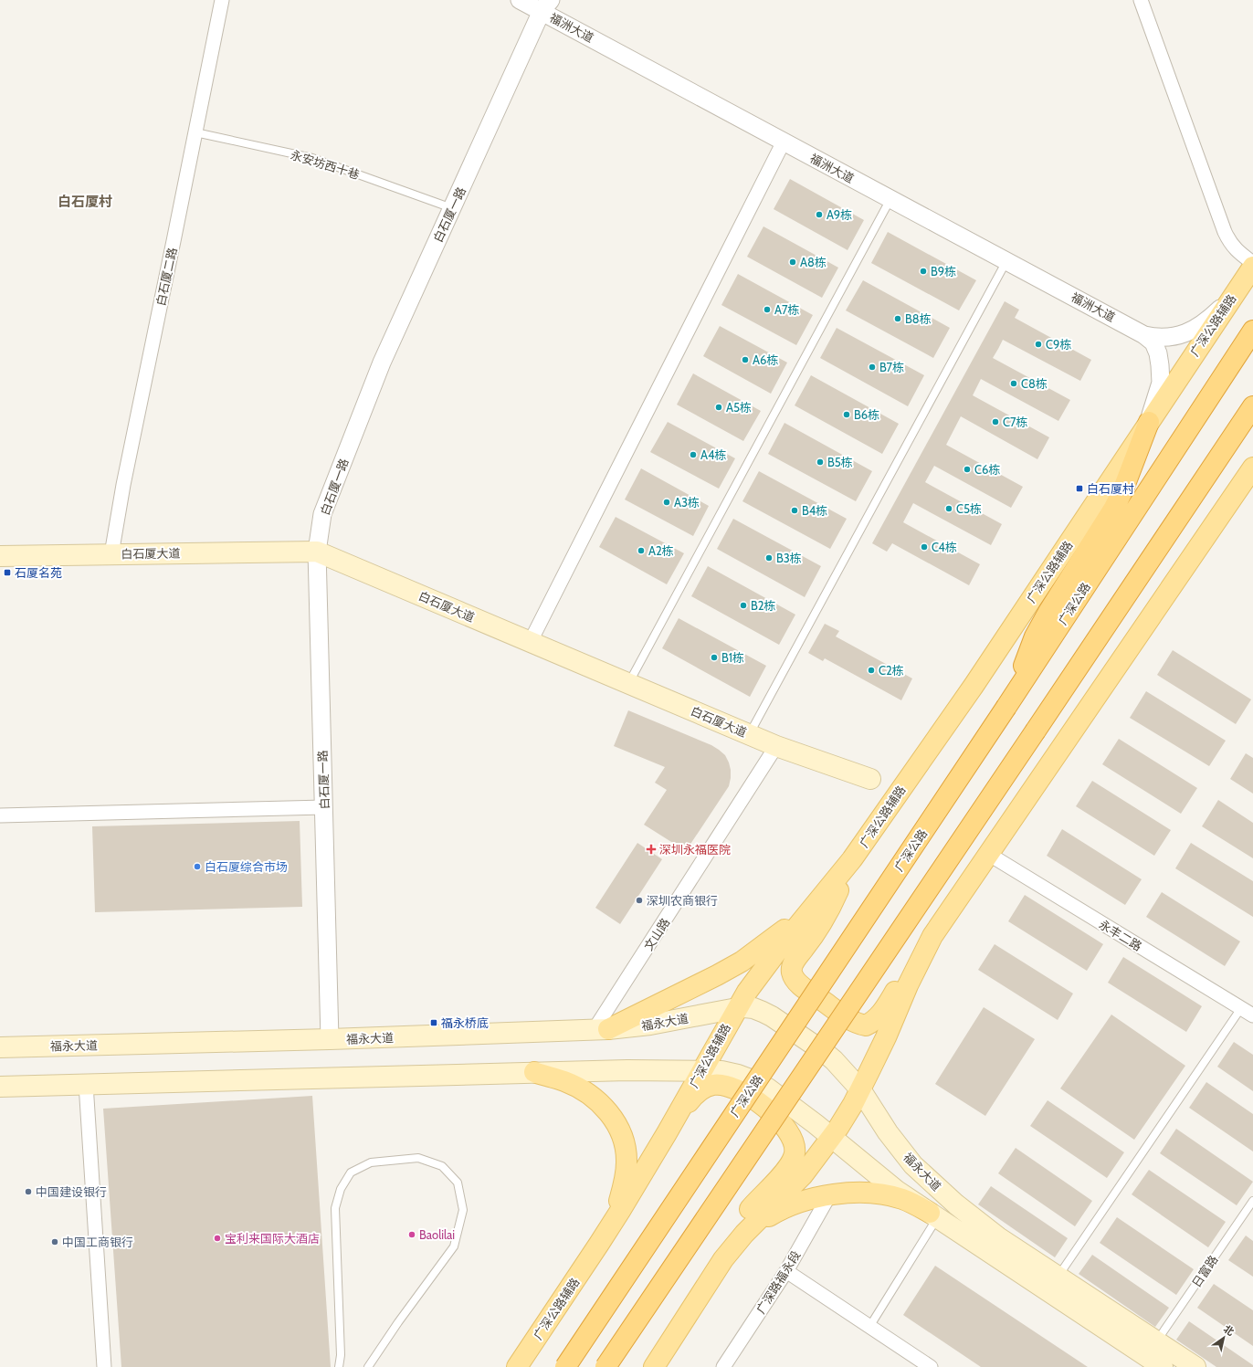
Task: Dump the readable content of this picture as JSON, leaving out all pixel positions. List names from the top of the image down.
{
  "streets": {
    "highway": ["广深公路"],
    "main road": ["广深公路辅路", "白石厦大道", "福永大道"],
    "street": [
      "福洲大道",
      "白石厦一路",
      "白石厦二路",
      "文山路",
      "永丰二路",
      "广深路福永段"
    ],
    "lane": ["永安坊西十巷", "日富路"]
  },
  "crossings": [
    ["福洲大道", "白石厦一路"],
    ["永安坊西十巷", "白石厦一路"],
    ["永安坊西十巷", "白石厦二路"],
    ["白石厦一路", "白石厦大道"],
    ["白石厦一路", "福永大道"],
    ["白石厦二路", "白石厦大道"],
    ["广深公路辅路", "福永大道"],
    ["白石厦大道", "文山路"],
    ["文山路", "福永大道"],
    ["福永大道", "日富路"]
  ],
  "districts": ["白石厦村"],
  "places": {
    "other": [
      "A9栋",
      "A8栋",
      "B9栋",
      "A7栋",
      "B8栋",
      "C9栋",
      "A6栋",
      "B7栋",
      "C8栋",
      "A5栋",
      "B6栋",
      "C7栋",
      "A4栋",
      "B5栋",
      "C6栋",
      "A3栋",
      "C5栋",
      "B4栋",
      "C4栋",
      "A2栋",
      "B3栋",
      "B2栋",
      "B1栋",
      "C2栋",
      "白石厦综合市场",
      "深圳农商银行",
      "中国建设银行",
      "Baolilai",
      "宝利来国际大酒店",
      "中国工商银行"
    ],
    "transit": ["白石厦村", "石厦名苑", "福永桥底"],
    "health": ["深圳永福医院"]
  },
  "north": "top right"
}
